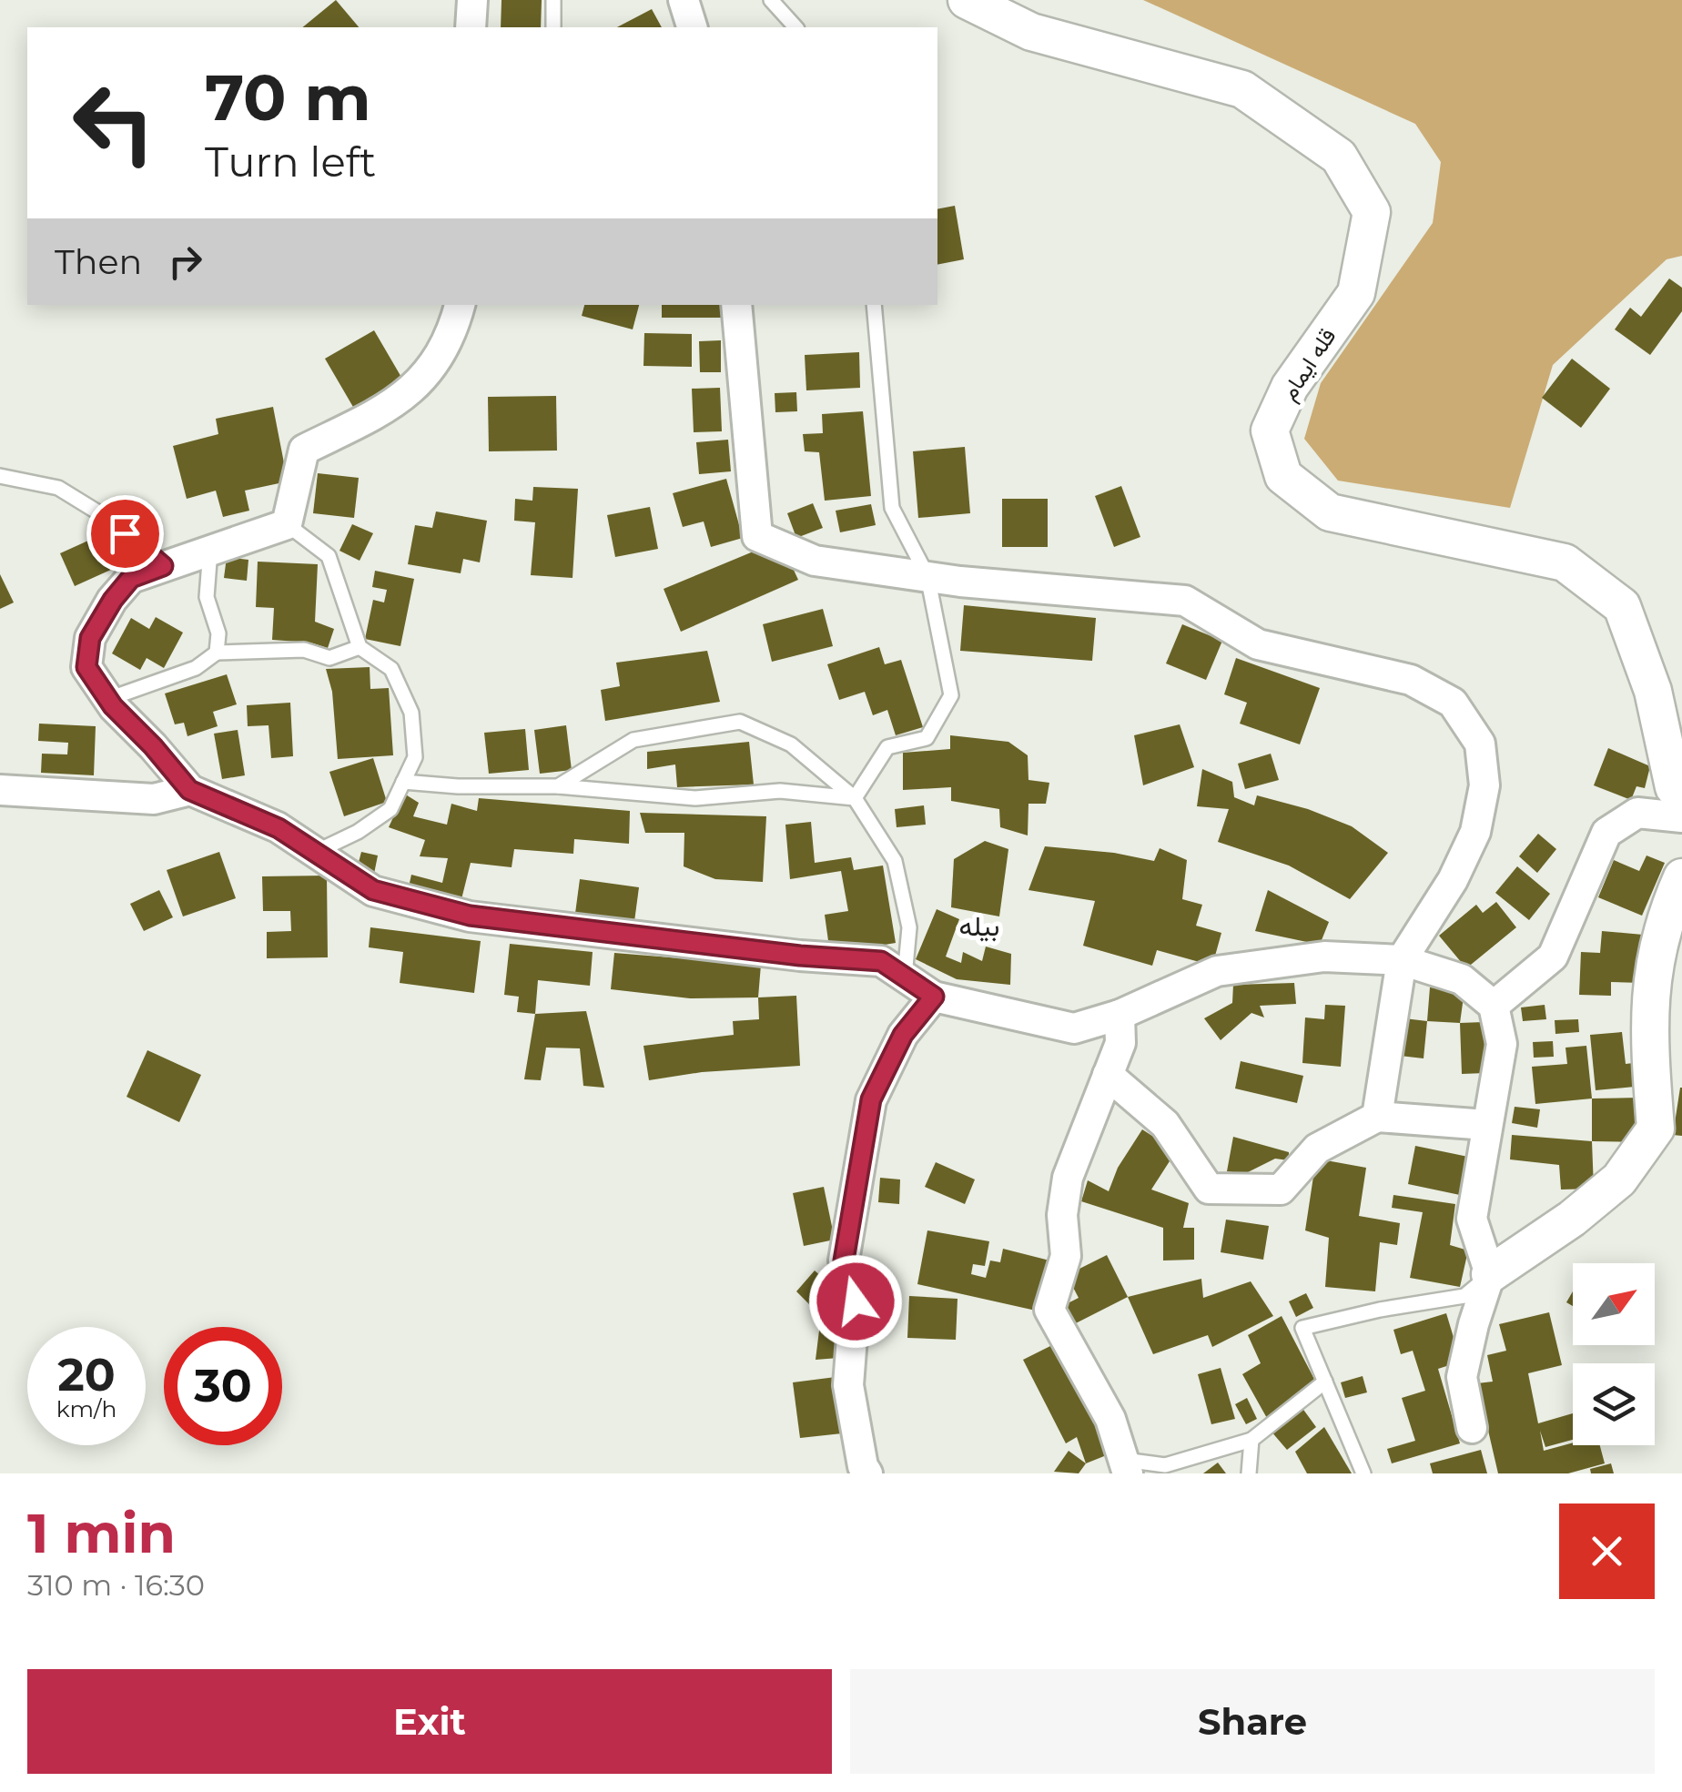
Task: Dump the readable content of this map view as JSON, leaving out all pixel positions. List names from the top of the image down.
{
  "streets": {
    "street": ["قله ایمام"]
  },
  "districts": ["بیله"],
  "north": "top right",
  "page": {
    "turn": ["70 m", "Turn left"],
    "then": "Then",
    "speed": "20 km/h",
    "limit": "30",
    "heading": ["1 min", "310 m · 16:30"],
    "buttons": ["Exit", "Share"]
  }
}
